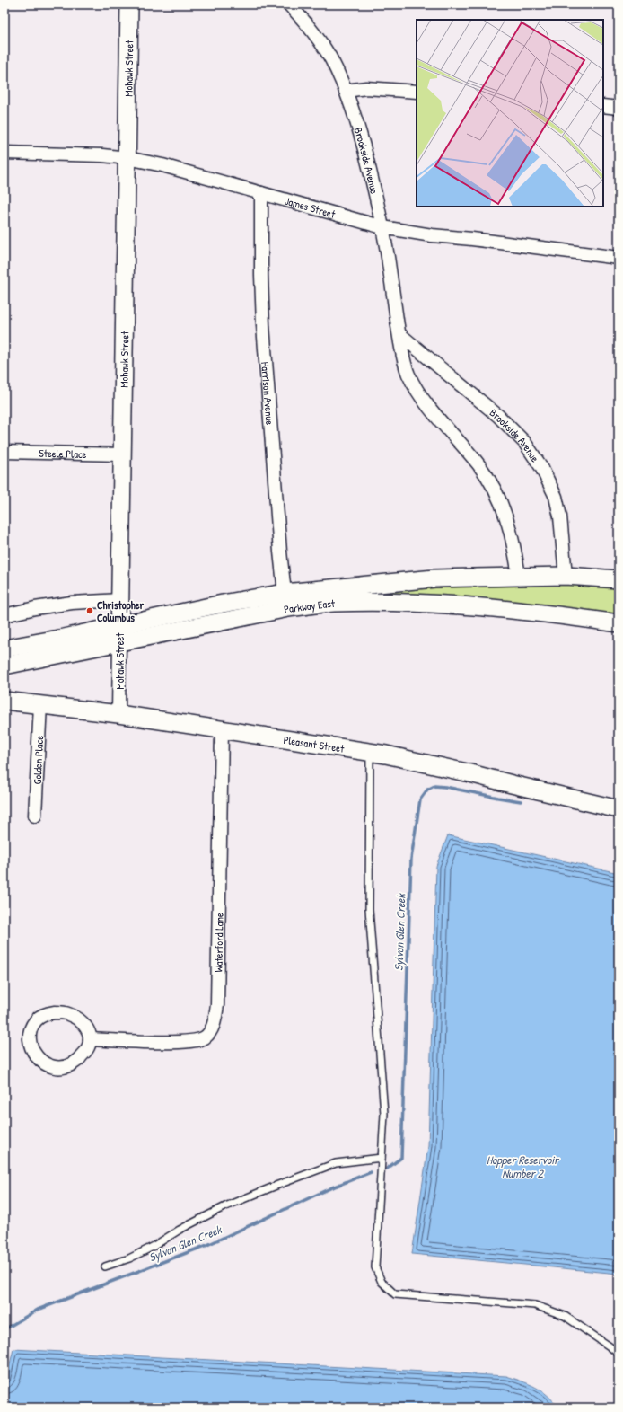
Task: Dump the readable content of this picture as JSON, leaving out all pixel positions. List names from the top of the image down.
{
  "streets": {
    "street": [
      "Mohawk Street",
      "Brookside Avenue",
      "James Street",
      "Harrison Avenue",
      "Steele Place",
      "Parkway East",
      "Pleasant Street",
      "Golden Place",
      "Waterford Lane"
    ]
  },
  "crossings": [
    ["Mohawk Street", "James Street"],
    ["Mohawk Street", "Steele Place"],
    ["Mohawk Street", "Parkway East"],
    ["Mohawk Street", "Pleasant Street"],
    ["Brookside Avenue", "James Street"],
    ["Brookside Avenue", "Parkway East"],
    ["James Street", "Harrison Avenue"],
    ["Harrison Avenue", "Parkway East"],
    ["Pleasant Street", "Golden Place"],
    ["Pleasant Street", "Waterford Lane"]
  ],
  "water": ["Sylvan Glen Creek", "Hopper Reservoir Number 2"],
  "places": ["Christopher Columbus"]
}
